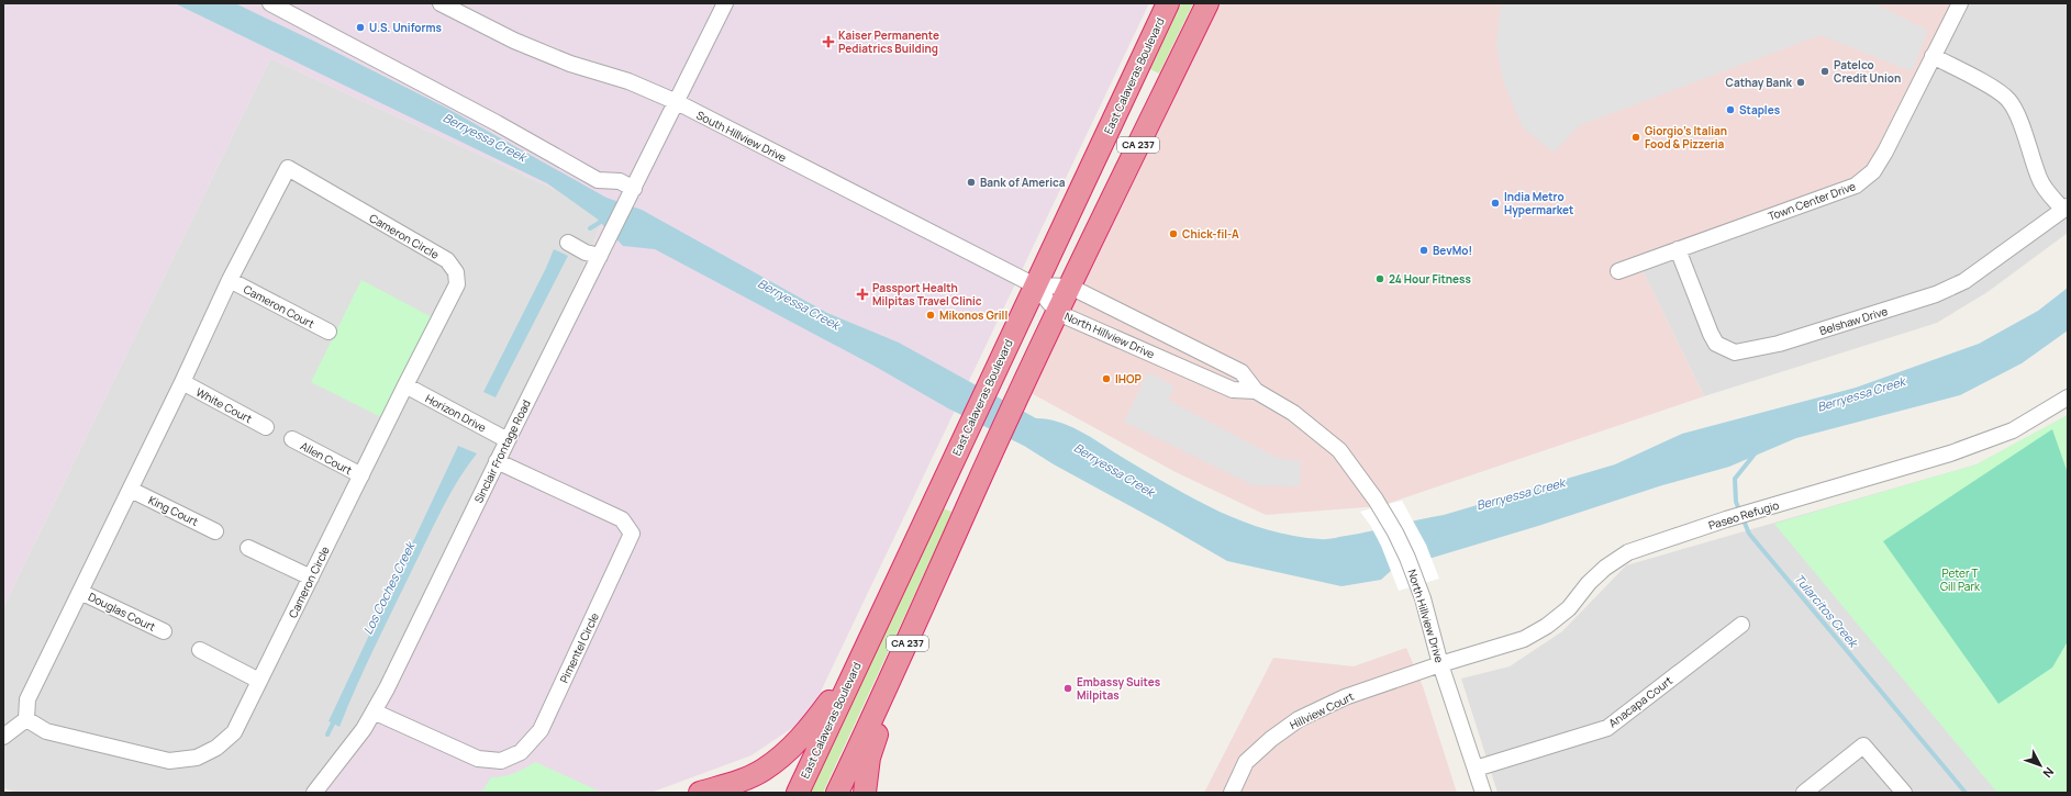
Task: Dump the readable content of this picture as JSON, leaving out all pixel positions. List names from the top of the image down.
{
  "streets": {
    "highway": ["East Calaveras Boulevard", "CA 237"],
    "street": [
      "South Hillview Drive",
      "Town Center Drive",
      "Cameron Circle",
      "Cameron Court",
      "Belshaw Drive",
      "North Hillview Drive",
      "White Court",
      "Horizon Drive",
      "Sinclair Frontage Road",
      "Allen Court",
      "King Court",
      "Paseo Refugio",
      "Douglas Court",
      "Pimentel Circle",
      "Anacapa Court",
      "Hillview Court"
    ]
  },
  "crossings": [
    ["East Calaveras Boulevard", "South Hillview Drive"],
    ["East Calaveras Boulevard", "North Hillview Drive"],
    ["South Hillview Drive", "North Hillview Drive"],
    ["South Hillview Drive", "Sinclair Frontage Road"],
    ["CA 237", "North Hillview Drive"],
    ["Town Center Drive", "Belshaw Drive"],
    ["Cameron Circle", "Cameron Court"],
    ["Cameron Circle", "White Court"],
    ["Cameron Circle", "Horizon Drive"],
    ["Cameron Circle", "Allen Court"],
    ["Cameron Circle", "King Court"],
    ["Cameron Circle", "Douglas Court"],
    ["North Hillview Drive", "Paseo Refugio"],
    ["North Hillview Drive", "Anacapa Court"],
    ["North Hillview Drive", "Hillview Court"],
    ["Horizon Drive", "Sinclair Frontage Road"],
    ["Sinclair Frontage Road", "Pimentel Circle"],
    ["Paseo Refugio", "Hillview Court"]
  ],
  "water": ["Berryessa Creek", "Los Coches Creek", "Tularcitos Creek"],
  "parks": ["Peter T Gill Park"],
  "places": {
    "other": [
      "U.S. Uniforms",
      "Patelco Credit Union",
      "Cathay Bank",
      "Staples",
      "Giorgio's Italian Food & Pizzeria",
      "Bank of America",
      "India Metro Hypermarket",
      "Chick-fil-A",
      "BevMo!",
      "24 Hour Fitness",
      "Mikonos Grill",
      "IHOP",
      "Embassy Suites Milpitas"
    ],
    "health": ["Kaiser Permanente Pediatrics Building", "Passport Health Milpitas Travel Clinic"]
  },
  "north": "bottom right"
}
